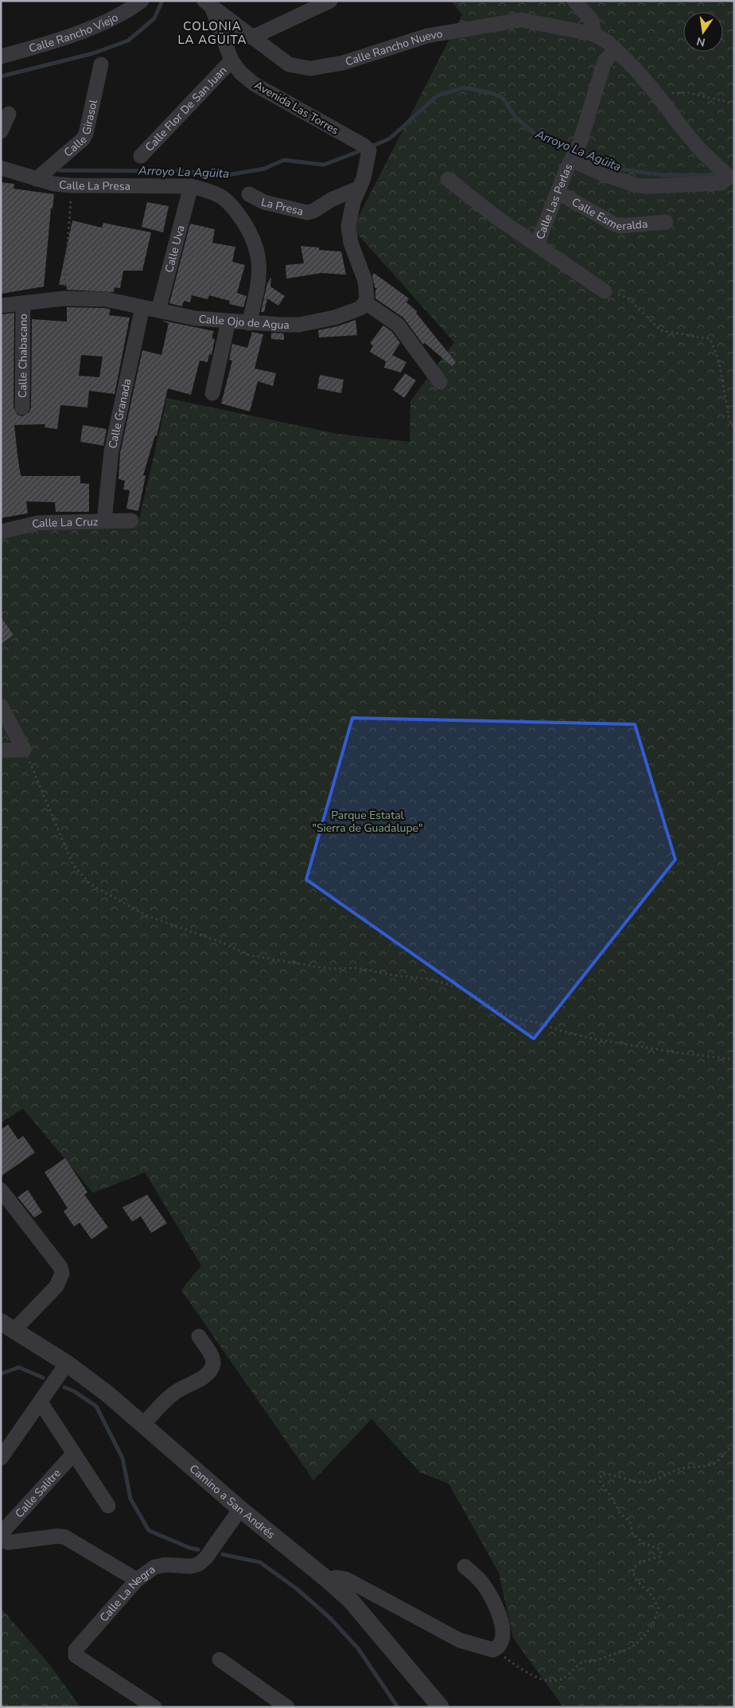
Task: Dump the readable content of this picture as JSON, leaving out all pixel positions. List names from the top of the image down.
{
  "streets": {
    "street": [
      "Calle Rancho Viejo",
      "Calle Rancho Nuevo",
      "Avenida Las Torres",
      "Calle Flor De San Juan",
      "Calle Girasol",
      "Calle La Presa",
      "Calle Las Perlas",
      "La Presa",
      "Calle Esmeralda",
      "Calle Uva",
      "Calle Ojo de Agua",
      "Calle Chabacano",
      "Calle Granada",
      "Calle La Cruz",
      "Calle Salitre",
      "Camino a San Andrés",
      "Calle La Negra"
    ]
  },
  "crossings": [
    ["Calle Rancho Nuevo", "Avenida Las Torres"],
    ["Avenida Las Torres", "Calle Flor De San Juan"],
    ["Avenida Las Torres", "La Presa"],
    ["Calle Girasol", "Calle La Presa"],
    ["Calle La Presa", "Calle Uva"],
    ["Calle La Presa", "Calle Ojo de Agua"],
    ["Calle Las Perlas", "Calle Esmeralda"],
    ["Calle Uva", "Calle Ojo de Agua"],
    ["Calle Ojo de Agua", "Calle Chabacano"],
    ["Calle Ojo de Agua", "Calle Granada"],
    ["Calle Granada", "Calle La Cruz"],
    ["Camino a San Andrés", "Calle La Negra"]
  ],
  "districts": ["COLONIA LA AGÜITA"],
  "water": ["Arroyo La Agüita"],
  "parks": ["Parque Estatal \"Sierra de Guadalupe\""],
  "north": "bottom"
}
